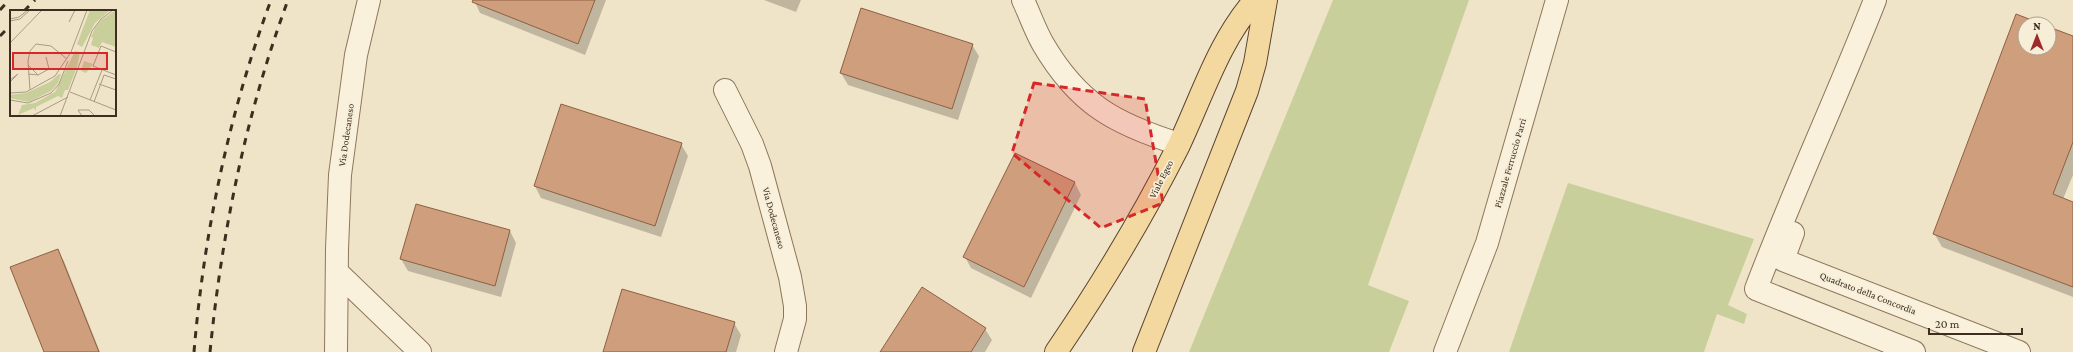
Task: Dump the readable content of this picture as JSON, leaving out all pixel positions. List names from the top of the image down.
{
  "streets": {
    "main road": ["Viale Egeo"],
    "street": ["Via Dodecaneso", "Piazzale Ferruccio Parri", "Quadrato della Concordia"]
  },
  "scale_bar": "20 m",
  "north": "top"
}
